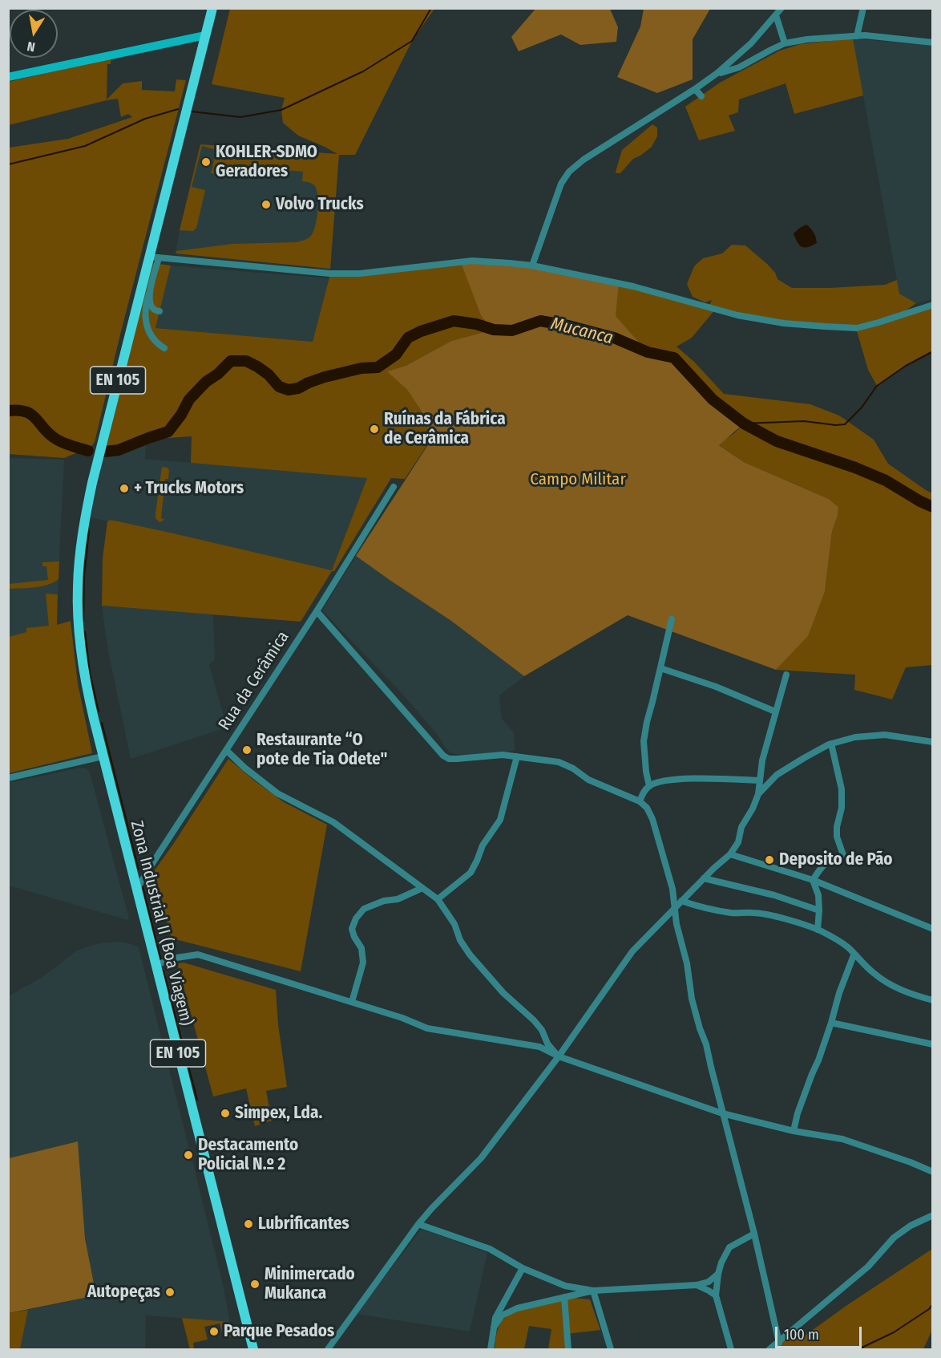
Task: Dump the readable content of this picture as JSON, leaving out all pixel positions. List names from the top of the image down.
{
  "streets": {
    "main road": ["EN 105", "Zona Industrial II (Boa Viagem)"],
    "street": ["Rua da Cerâmica"]
  },
  "crossings": [
    ["EN 105", "Zona Industrial II (Boa Viagem)"],
    ["Rua da Cerâmica", "Zona Industrial II (Boa Viagem)"]
  ],
  "water": ["Mucanca"],
  "parks": ["Campo Militar"],
  "places": [
    "KOHLER-SDMO Geradores",
    "Volvo Trucks",
    "Ruínas da Fábrica de Cerâmica",
    "+ Trucks Motors",
    "Restaurante “O pote de Tia Odete\"",
    "Deposito de Pão",
    "Simpex, Lda.",
    "Destacamento Policial N.º 2",
    "Lubrificantes",
    "Minimercado Mukanca",
    "Autopeças",
    "Parque Pesados"
  ],
  "scale_bar": "100 m",
  "north": "bottom"
}
